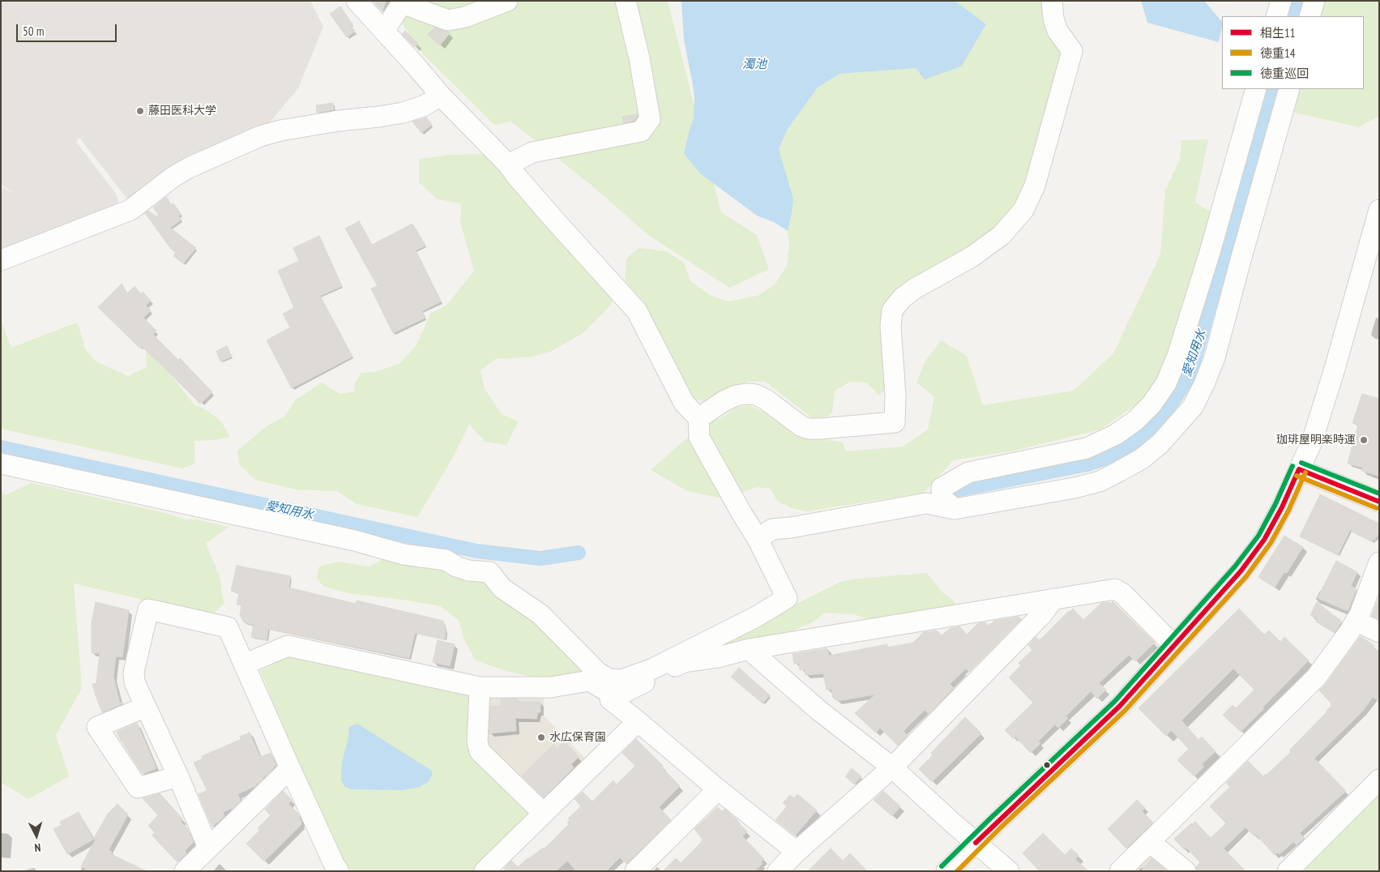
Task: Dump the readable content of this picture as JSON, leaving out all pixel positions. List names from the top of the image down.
{
  "water": ["濁池", "愛知用水"],
  "places": ["藤田医科大学", "珈琲屋明楽時運", "水広保育園"],
  "lines": ["transit line 徳重巡回", "transit line 相生11", "transit line 徳重14"],
  "legend": ["相生11", "徳重14", "徳重巡回"],
  "scale_bar": "50 m",
  "north": "bottom"
}
